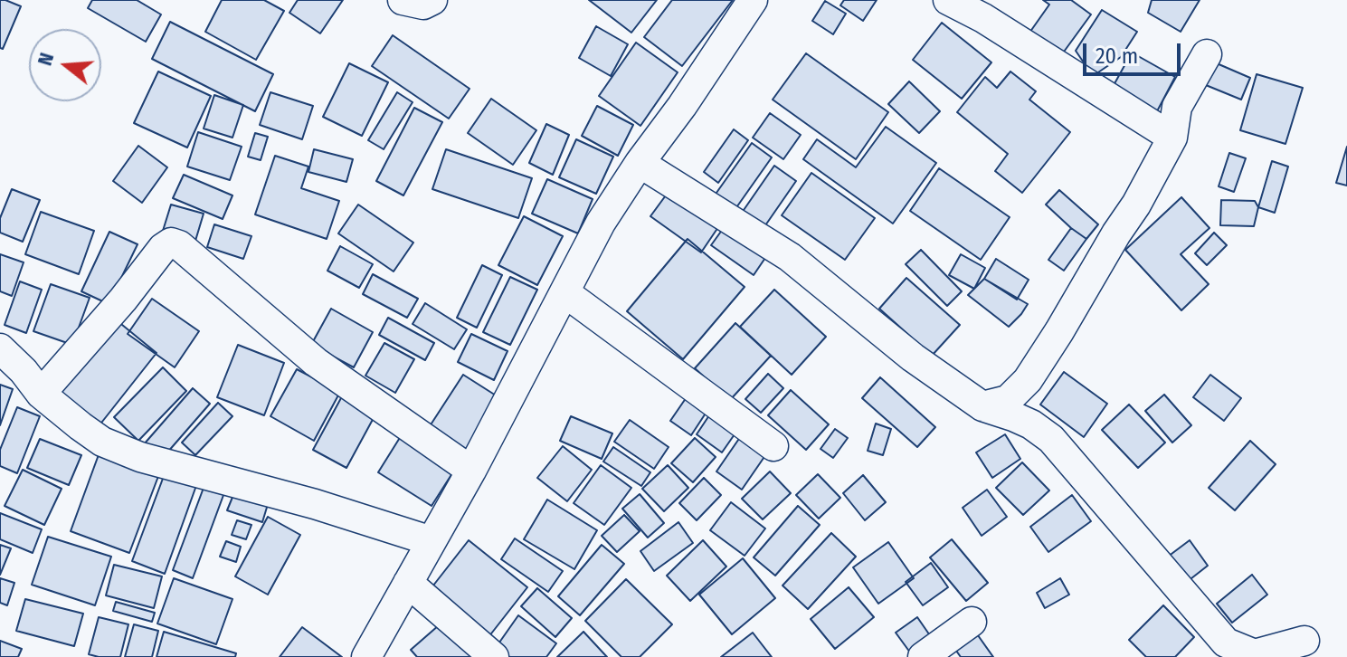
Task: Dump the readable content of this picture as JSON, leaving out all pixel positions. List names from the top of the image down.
{
  "scale_bar": "20 m",
  "north": "left"
}
